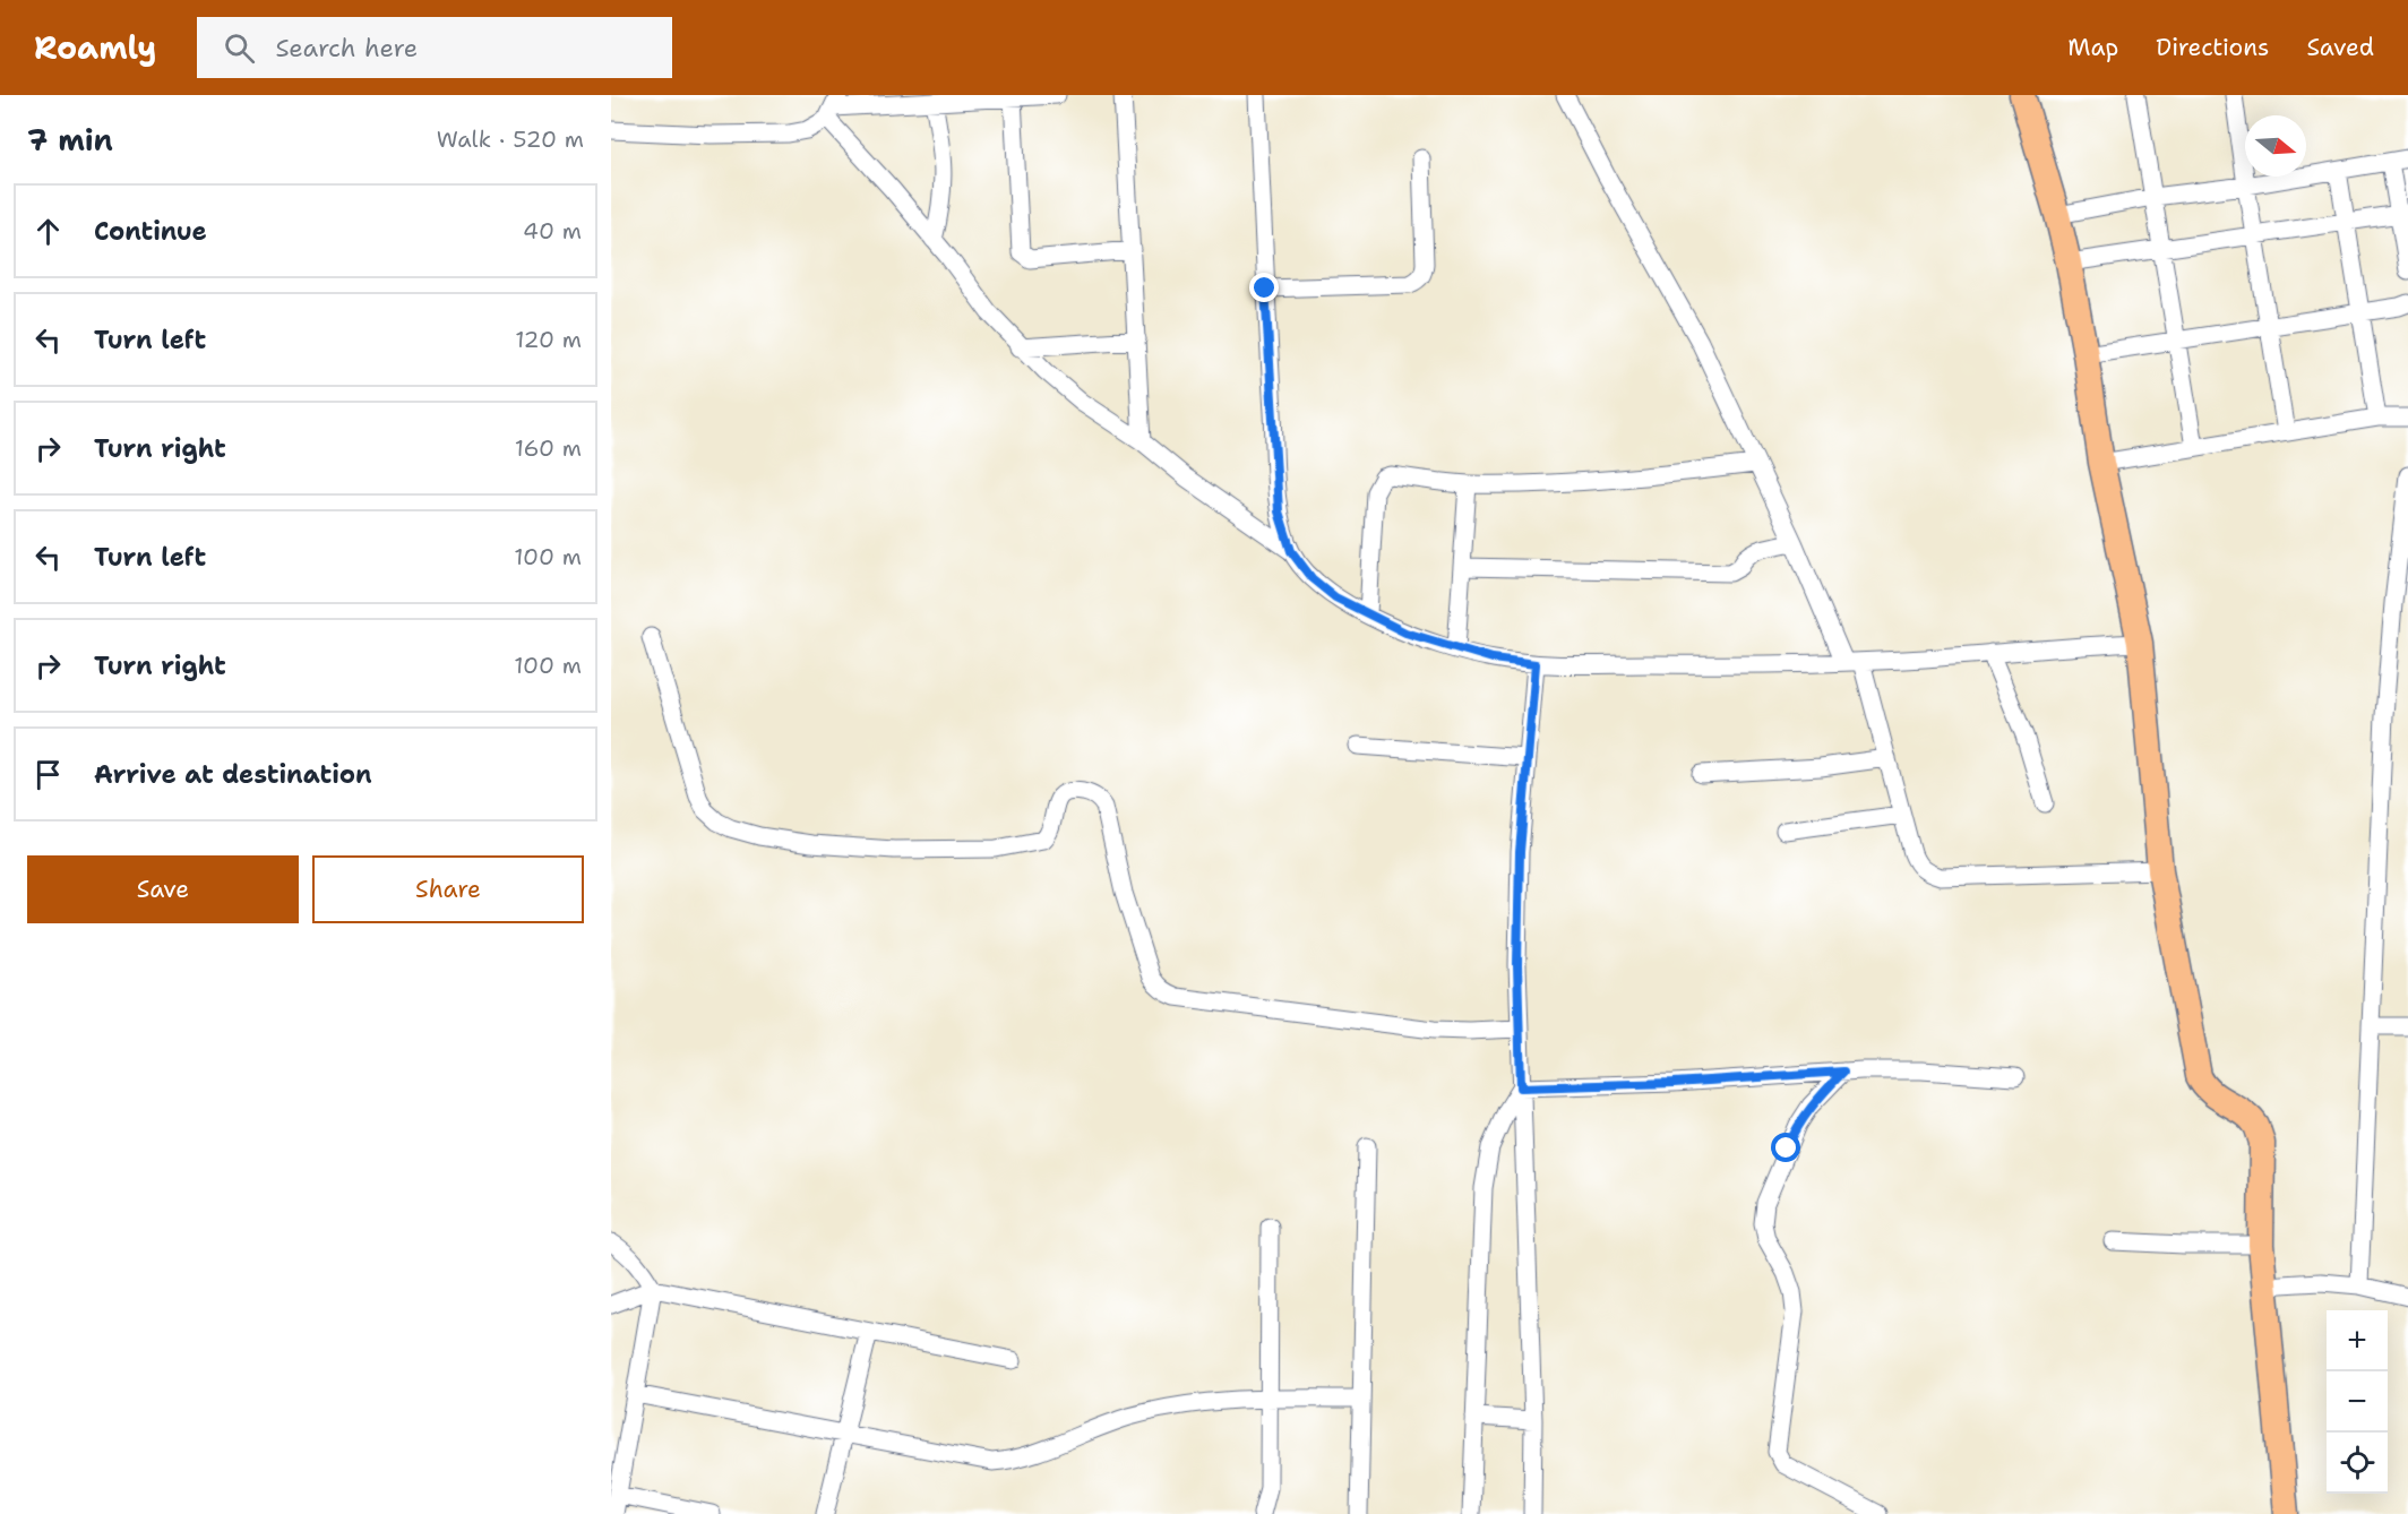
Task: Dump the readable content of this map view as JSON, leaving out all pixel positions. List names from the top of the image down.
{
  "north": "right",
  "page": {
    "header": "Roamly",
    "search": "Search here",
    "nav": ["Map", "Directions", "Saved"],
    "heading": ["7 min", "Walk · 520 m"],
    "list": [
      ["Continue", "40 m"],
      ["Turn left", "120 m"],
      ["Turn right", "160 m"],
      ["Turn left", "100 m"],
      ["Turn right", "100 m"],
      "Arrive at destination"
    ],
    "buttons": ["Save", "Share"],
    "map_buttons": ["+", "−"]
  }
}
